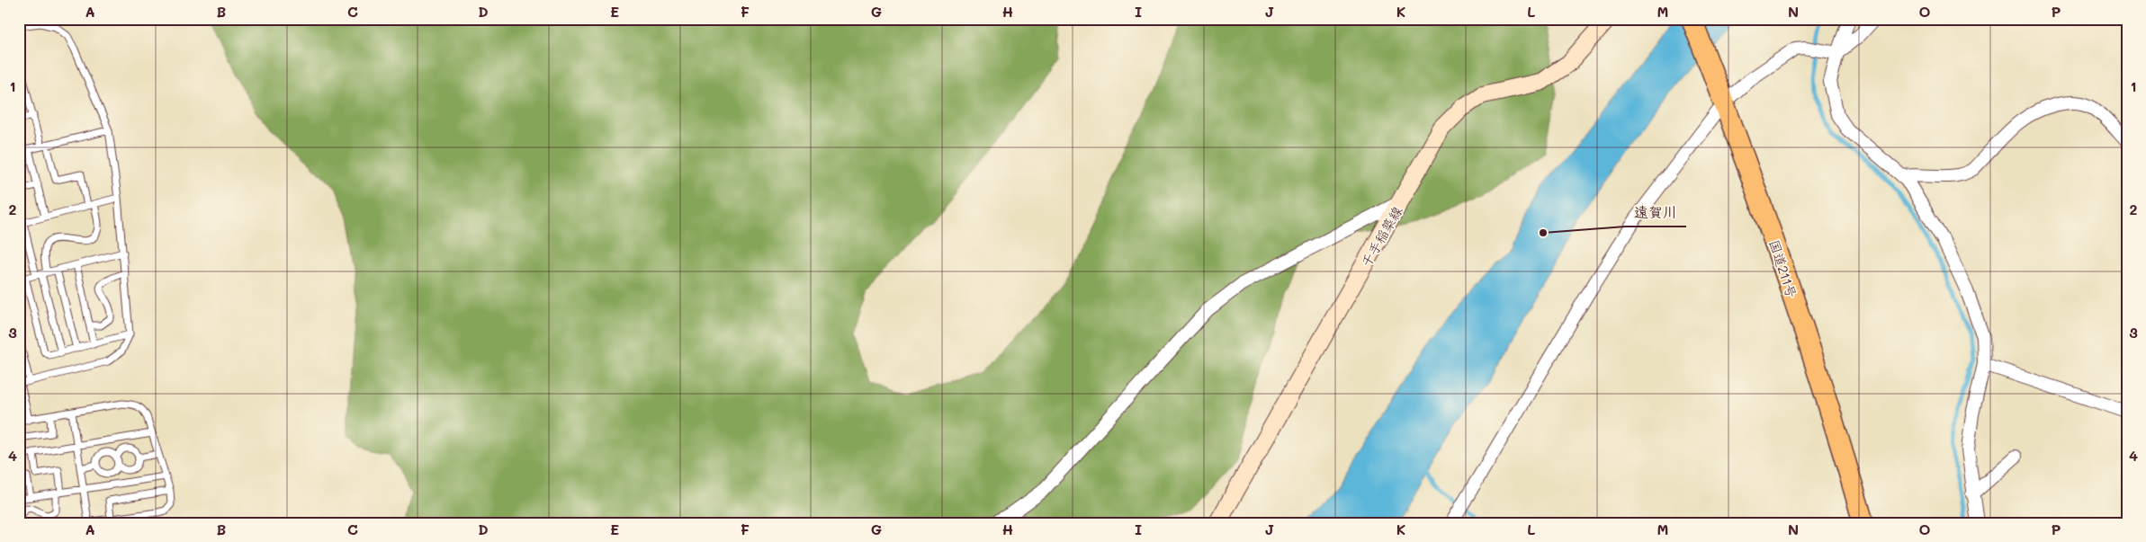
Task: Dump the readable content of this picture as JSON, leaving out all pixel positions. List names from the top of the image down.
{
  "streets": {
    "highway": ["国道211号"],
    "main road": ["千手稲築線"]
  },
  "places": ["遠賀川"],
  "grid": {
    "columns": [
      "A",
      "B",
      "C",
      "D",
      "E",
      "F",
      "G",
      "H",
      "I",
      "J",
      "K",
      "L",
      "M",
      "N",
      "O",
      "P"
    ],
    "rows": [
      "1",
      "2",
      "3",
      "4"
    ]
  }
}
